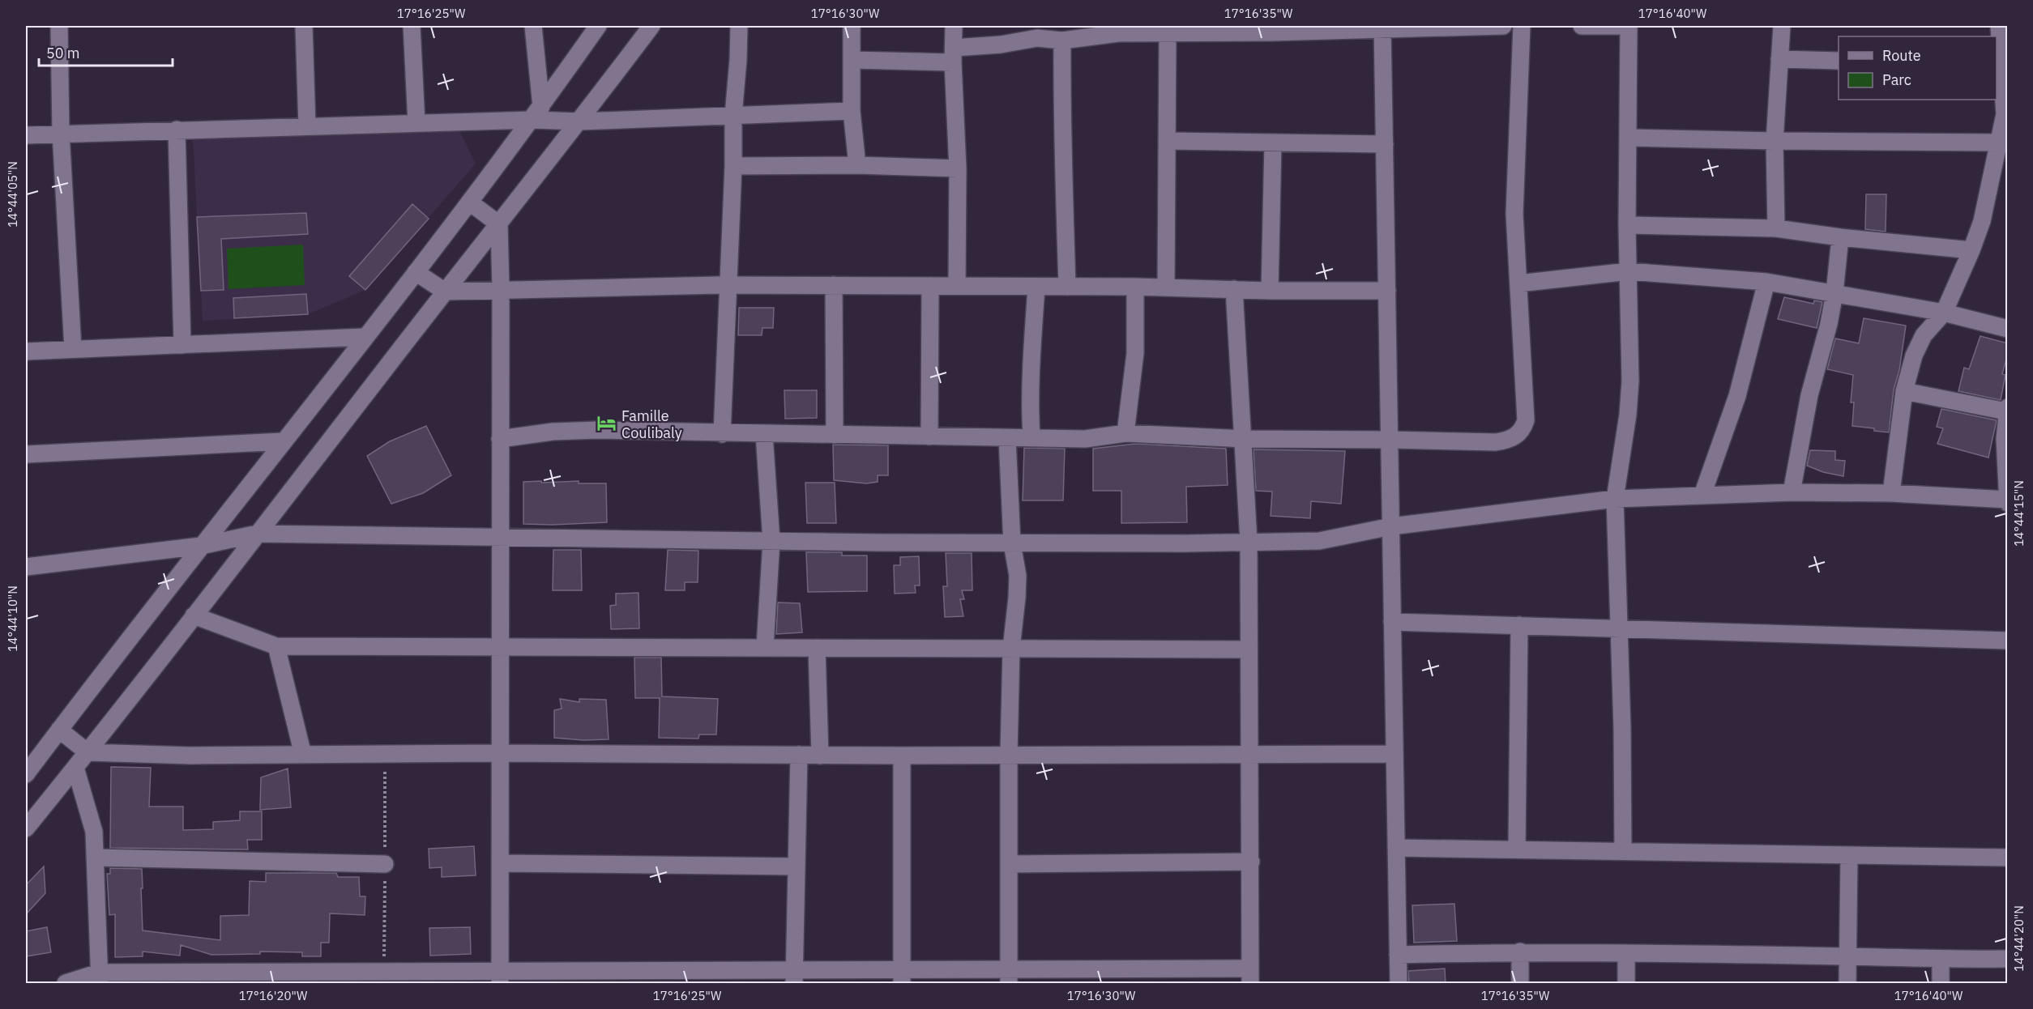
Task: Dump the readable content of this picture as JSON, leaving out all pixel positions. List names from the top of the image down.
{
  "places": {
    "hotel": ["Famille Coulibaly"]
  },
  "legend": ["Route", "Parc"],
  "scale_bar": "50 m",
  "coordinates": [
    "17°16'25\"W",
    "17°16'30\"W",
    "17°16'35\"W",
    "17°16'40\"W",
    "14°44'05\"N",
    "14°44'15\"N",
    "14°44'10\"N",
    "14°44'20\"N",
    "17°16'20\"W"
  ]
}
